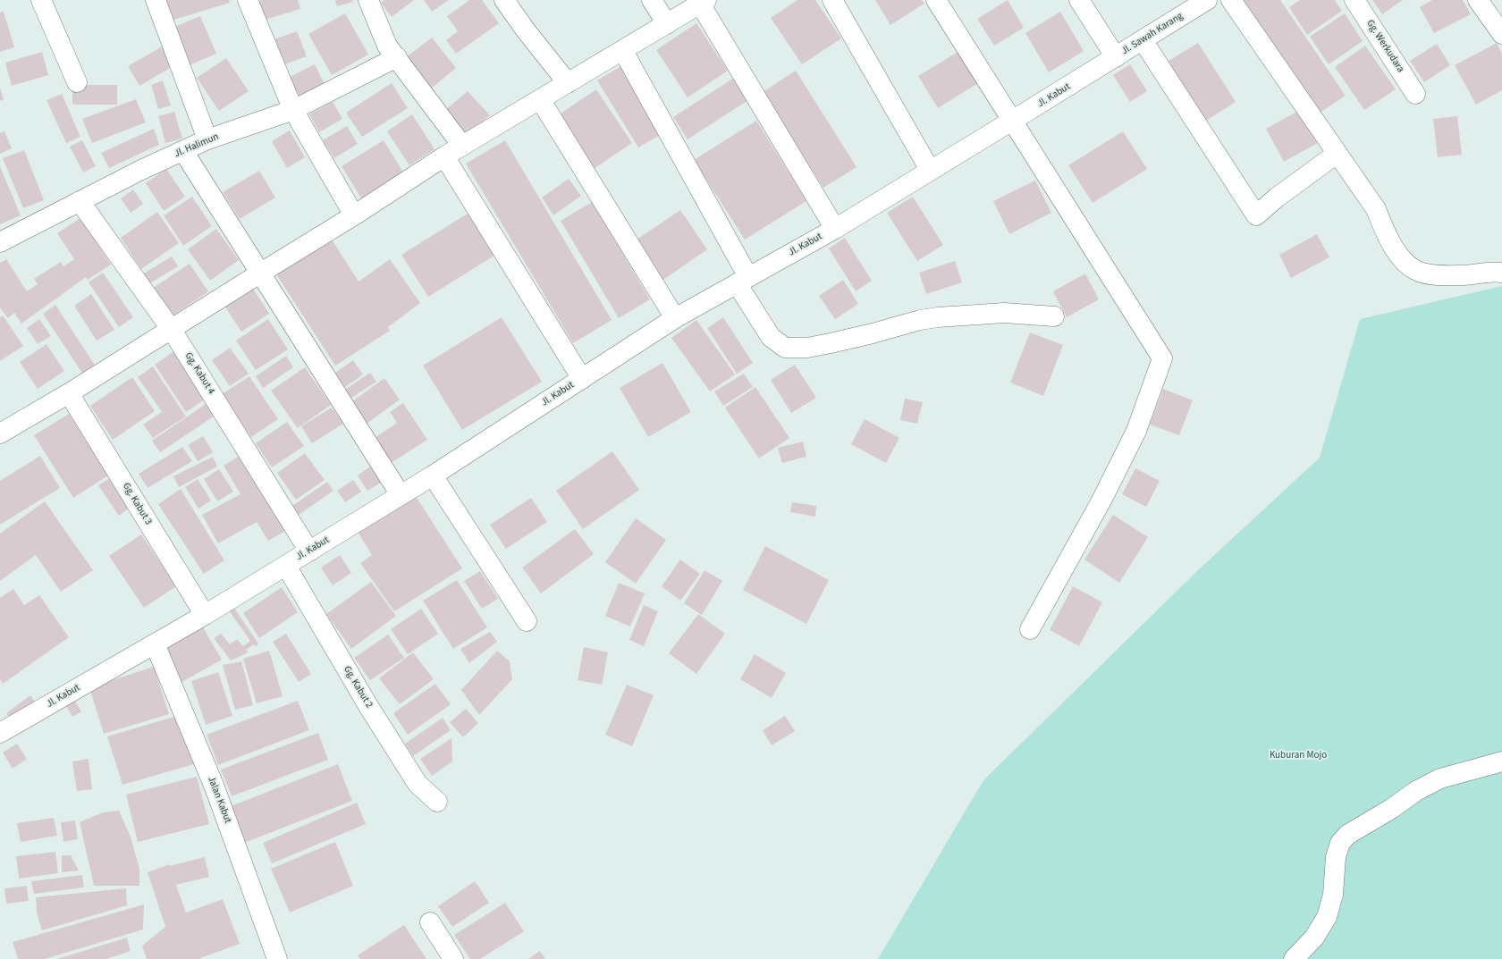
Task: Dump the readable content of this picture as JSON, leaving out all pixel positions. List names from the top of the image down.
{
  "streets": {
    "street": [
      "Jl. Sawah Karang",
      "Gg. Werkudara",
      "Jl. Kabut",
      "Jl. Halimun",
      "Gg. Kabut 4",
      "Gg. Kabut 3",
      "Gg. Kabut 2",
      "Jalan Kabut"
    ]
  },
  "crossings": [
    ["Jl. Sawah Karang", "Jl. Kabut"],
    ["Jl. Kabut", "Gg. Kabut 4"],
    ["Jl. Kabut", "Gg. Kabut 3"],
    ["Jl. Kabut", "Gg. Kabut 2"],
    ["Jl. Kabut", "Jalan Kabut"],
    ["Jl. Halimun", "Gg. Kabut 4"]
  ],
  "parks": ["Kuburan Mojo"]
}
